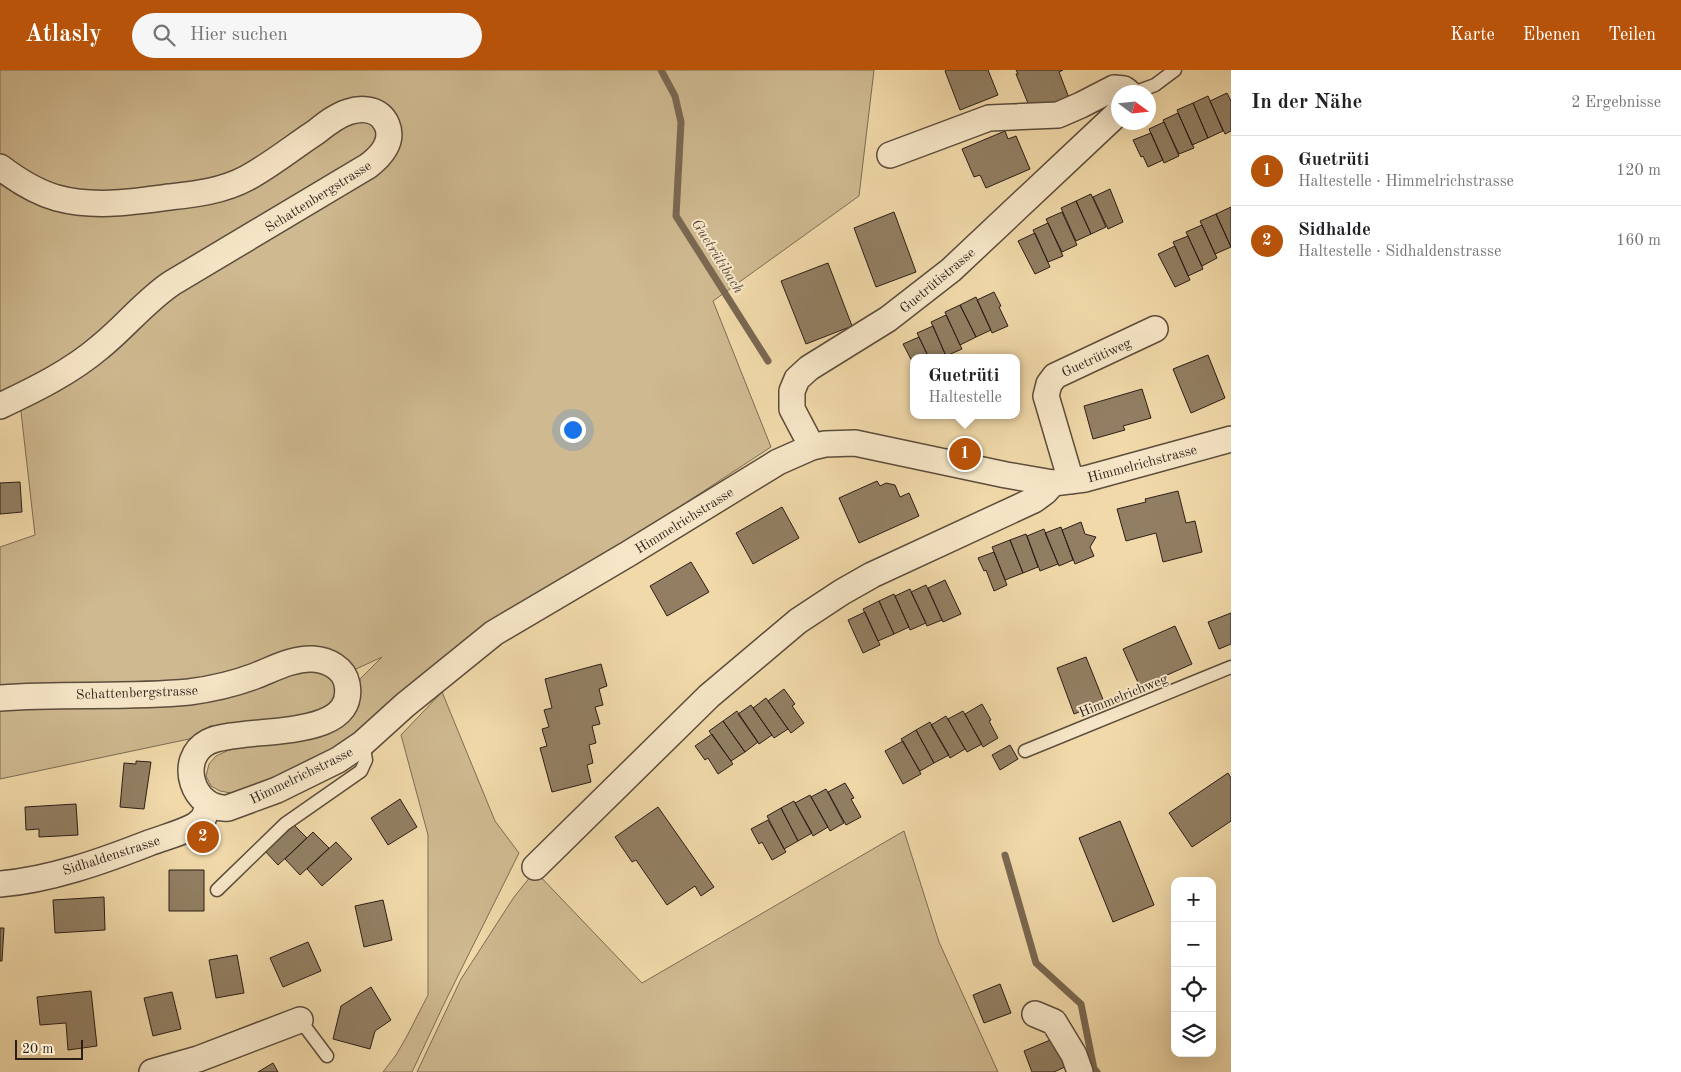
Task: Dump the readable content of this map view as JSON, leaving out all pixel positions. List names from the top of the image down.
{
  "streets": {
    "street": [
      "Schattenbergstrasse",
      "Guetrütistrasse",
      "Guetrütiweg",
      "Himmelrichstrasse",
      "Sidhaldenstrasse"
    ],
    "lane": ["Himmelrichweg"]
  },
  "crossings": [
    ["Schattenbergstrasse", "Himmelrichstrasse"],
    ["Schattenbergstrasse", "Sidhaldenstrasse"],
    ["Guetrütistrasse", "Himmelrichstrasse"],
    ["Guetrütiweg", "Himmelrichstrasse"],
    ["Himmelrichstrasse", "Sidhaldenstrasse"]
  ],
  "water": ["Guetrütibach"],
  "scale_bar": "20 m",
  "north": "right",
  "page": {
    "header": "Atlasly",
    "search": "Hier suchen",
    "nav": ["Karte", "Ebenen", "Teilen"],
    "heading": ["In der Nähe", "2 Ergebnisse"],
    "list": [
      {
        "mark": "1",
        "name": "Guetrüti",
        "note": "Haltestelle · Himmelrichstrasse",
        "value": "120 m"
      },
      {
        "mark": "2",
        "name": "Sidhalde",
        "note": "Haltestelle · Sidhaldenstrasse",
        "value": "160 m"
      }
    ],
    "popup": ["Guetrüti", "Haltestelle"],
    "pins": ["1", "2"],
    "map_buttons": ["+", "−"],
    "scale": "20 m"
  }
}
